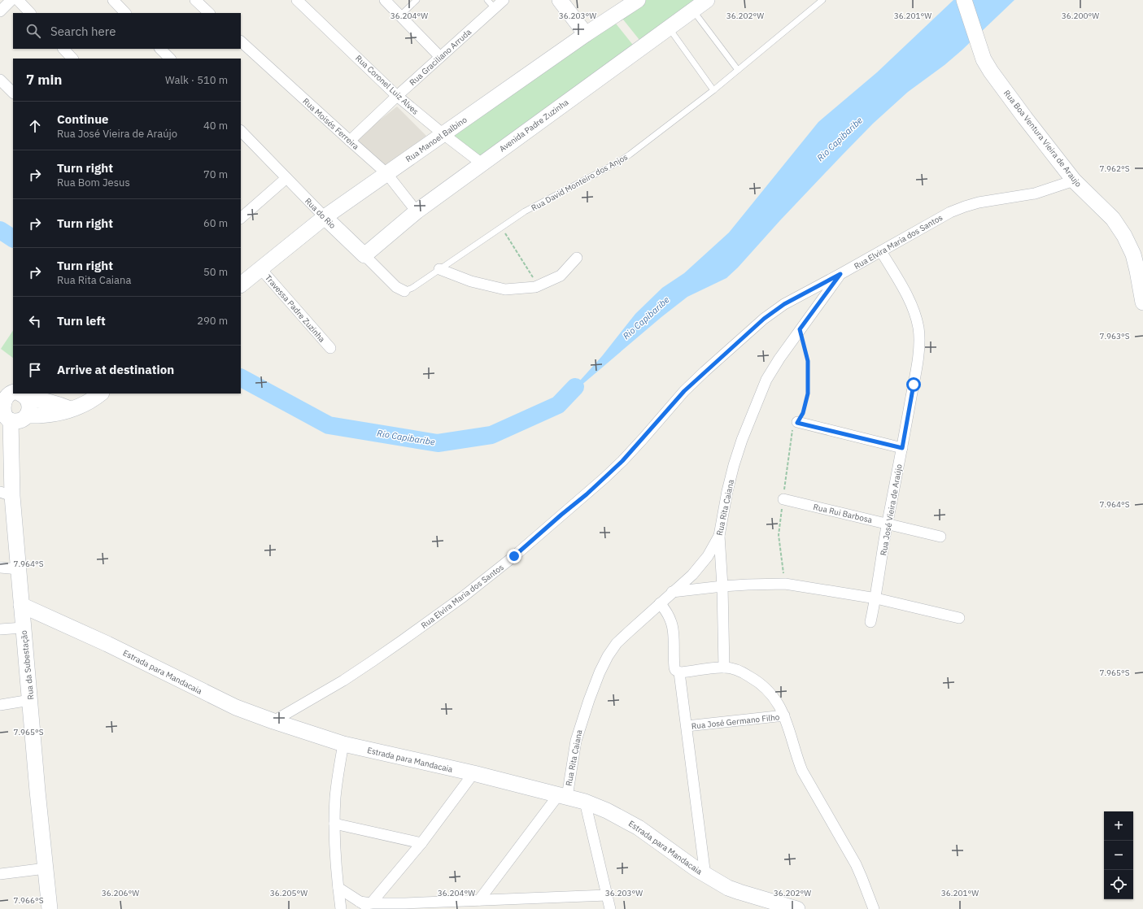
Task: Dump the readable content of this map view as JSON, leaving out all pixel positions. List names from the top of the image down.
{
  "streets": {
    "street": [
      "Rua Graciliano Arruda",
      "Rua Coronel Luiz Alves",
      "Rua Moisés Ferreira",
      "Avenida Padre Zuzinha",
      "Rua Boa Ventura Vieira de Araujo",
      "Rua Manoel Balbino",
      "Rua do Rio",
      "Rua Elvira Maria dos Santos",
      "Travessa Padre Zuzinha",
      "Rua Rita Caiana",
      "Rua José Vieira de Araújo",
      "Rua Rui Barbosa",
      "Rua da Subestação",
      "Estrada para Mandacaia",
      "Rua José Germano Filho"
    ],
    "lane": ["Rua David Monteiro dos Anjos"]
  },
  "crossings": [
    ["Rua Graciliano Arruda", "Rua Coronel Luiz Alves"],
    ["Rua Graciliano Arruda", "Rua Moisés Ferreira"],
    ["Rua Coronel Luiz Alves", "Avenida Padre Zuzinha"],
    ["Rua Coronel Luiz Alves", "Rua Manoel Balbino"],
    ["Rua Moisés Ferreira", "Avenida Padre Zuzinha"],
    ["Rua Moisés Ferreira", "Rua Manoel Balbino"],
    ["Avenida Padre Zuzinha", "Rua do Rio"],
    ["Rua Boa Ventura Vieira de Araujo", "Rua Elvira Maria dos Santos"],
    ["Rua Manoel Balbino", "Rua do Rio"],
    ["Rua Manoel Balbino", "Travessa Padre Zuzinha"],
    ["Rua David Monteiro dos Anjos", "Rua do Rio"],
    ["Rua Elvira Maria dos Santos", "Rua Rita Caiana"],
    ["Rua Elvira Maria dos Santos", "Rua José Vieira de Araújo"],
    ["Rua Elvira Maria dos Santos", "Estrada para Mandacaia"],
    ["Rua Rita Caiana", "Estrada para Mandacaia"],
    ["Rua José Vieira de Araújo", "Rua Rui Barbosa"],
    ["Rua da Subestação", "Estrada para Mandacaia"]
  ],
  "water": ["Rio Capibaribe"],
  "page": {
    "search": "Search here",
    "heading": ["7 min", "Walk · 510 m"],
    "list": [
      ["Continue", "Rua José Vieira de Araújo", "40 m"],
      ["Turn right", "Rua Bom Jesus", "70 m"],
      ["Turn right", "60 m"],
      ["Turn right", "Rua Rita Caiana", "50 m"],
      ["Turn left", "290 m"],
      "Arrive at destination"
    ],
    "map_buttons": ["+", "−"]
  },
  "coordinates": [
    "36.204°W",
    "36.203°W",
    "36.202°W",
    "36.201°W",
    "36.200°W",
    "7.962°S",
    "7.963°S",
    "7.964°S",
    "7.965°S",
    "36.206°W",
    "36.205°W",
    "7.966°S"
  ]
}
